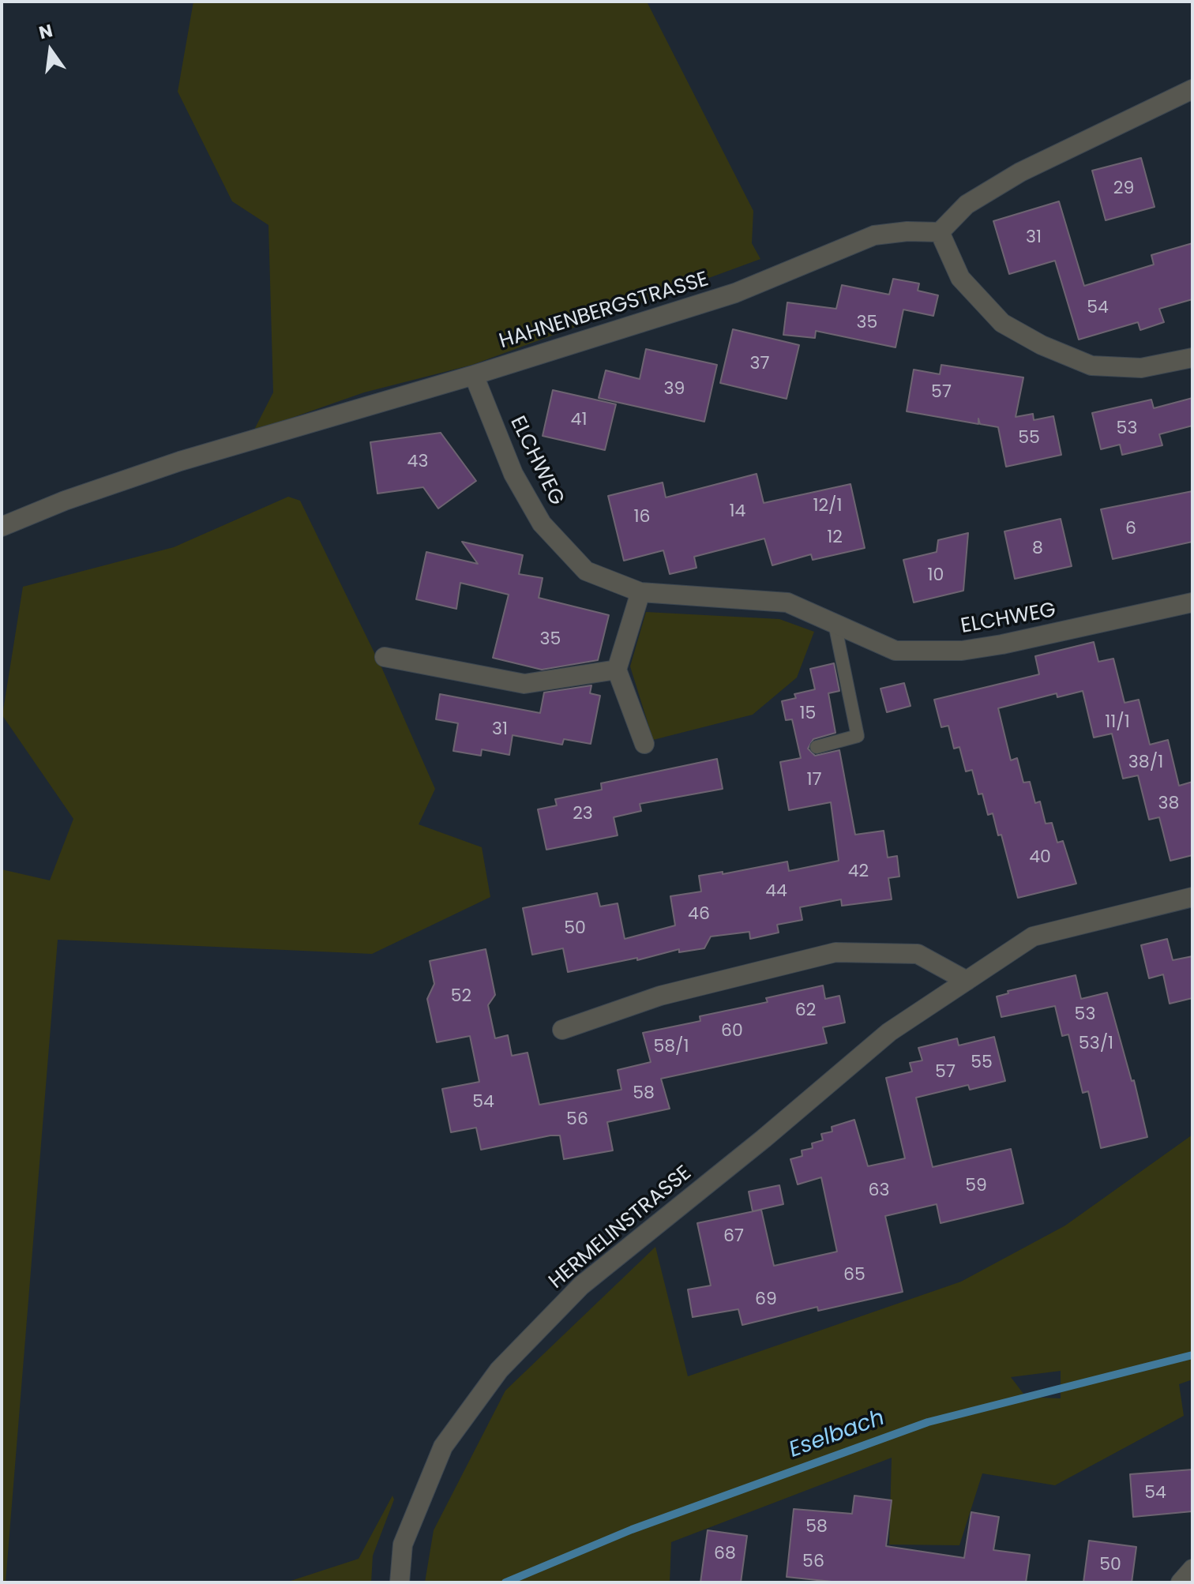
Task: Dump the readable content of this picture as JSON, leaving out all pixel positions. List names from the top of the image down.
{
  "streets": {
    "street": ["HAHNENBERGSTRASSE", "ELCHWEG", "HERMELINSTRASSE"]
  },
  "crossings": [
    ["HAHNENBERGSTRASSE", "ELCHWEG"]
  ],
  "water": ["Eselbach"],
  "house_numbers": [
    "29",
    "31",
    "54",
    "35",
    "37",
    "39",
    "57",
    "41",
    "53",
    "55",
    "43",
    "12/1",
    "14",
    "16",
    "6",
    "12",
    "8",
    "10",
    "35",
    "15",
    "11/1",
    "31",
    "38/1",
    "17",
    "38",
    "23",
    "40",
    "42",
    "44",
    "46",
    "50",
    "52",
    "62",
    "53",
    "60",
    "53/1",
    "58/1",
    "55",
    "57",
    "58",
    "54",
    "56",
    "59",
    "63",
    "67",
    "65",
    "69",
    "54",
    "58",
    "68",
    "56",
    "50"
  ],
  "north": "top"
}
